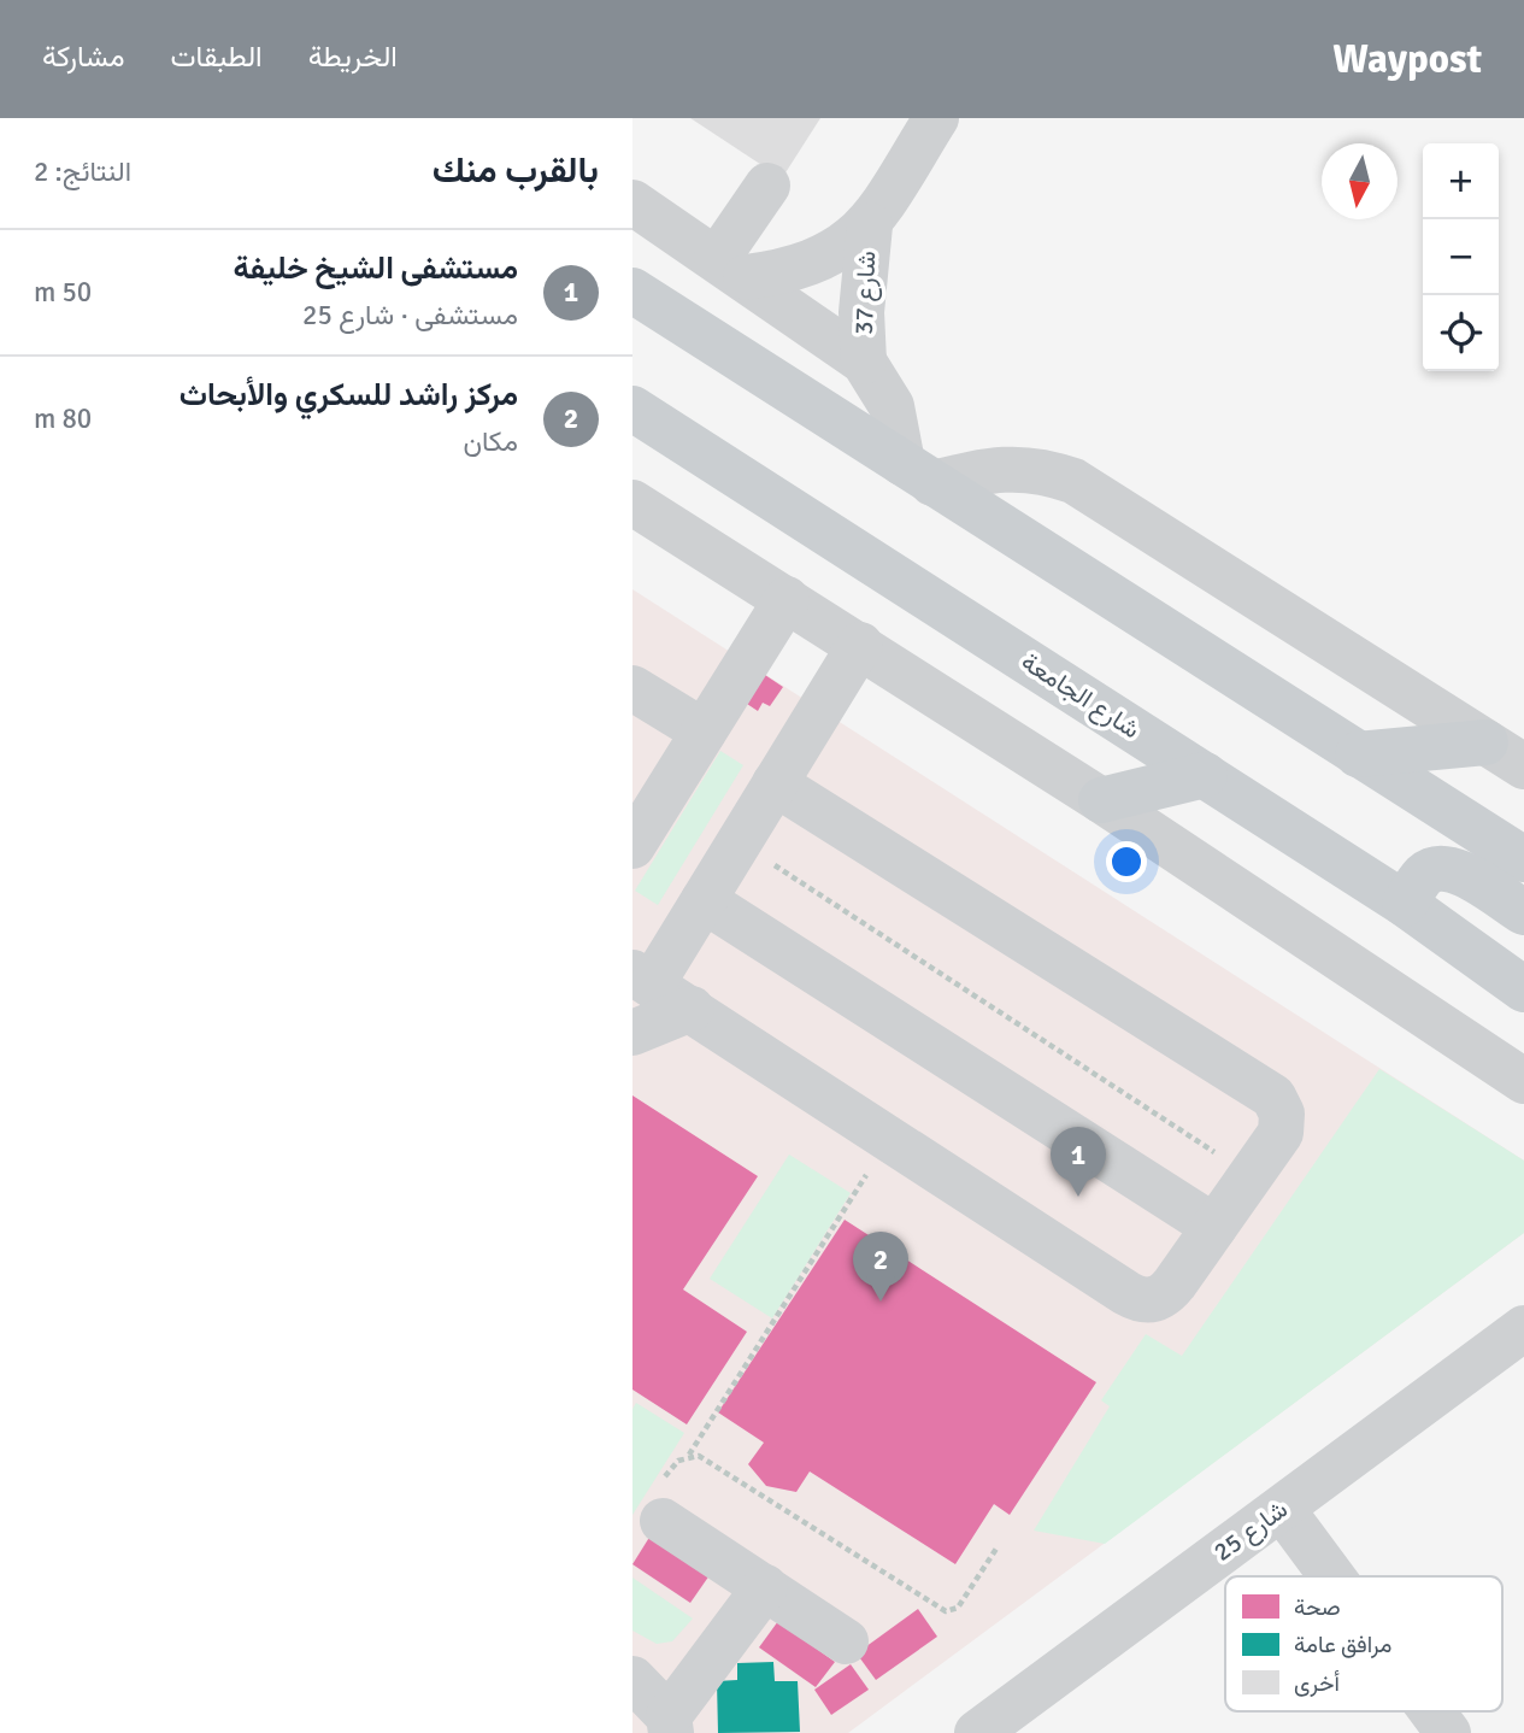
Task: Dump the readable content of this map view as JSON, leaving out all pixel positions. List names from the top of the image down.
{
  "streets": {
    "main road": ["شارع الجامعة"],
    "street": ["شارع 37", "شارع 25"]
  },
  "legend": ["صحة", "مرافق عامة", "أخرى"],
  "north": "bottom",
  "page": {
    "header": "Waypost",
    "nav": ["الخريطة", "الطبقات", "مشاركة"],
    "heading": ["بالقرب منك", "النتائج: 2"],
    "map_buttons": ["+", "−"],
    "list": [
      {
        "mark": "1",
        "name": "مستشفى الشيخ خليفة",
        "note": "مستشفى · شارع 25",
        "value": "50 m"
      },
      {
        "mark": "2",
        "name": "مركز راشد للسكري والأبحاث",
        "note": "مكان",
        "value": "80 m"
      }
    ],
    "pins": ["1", "2"]
  }
}
